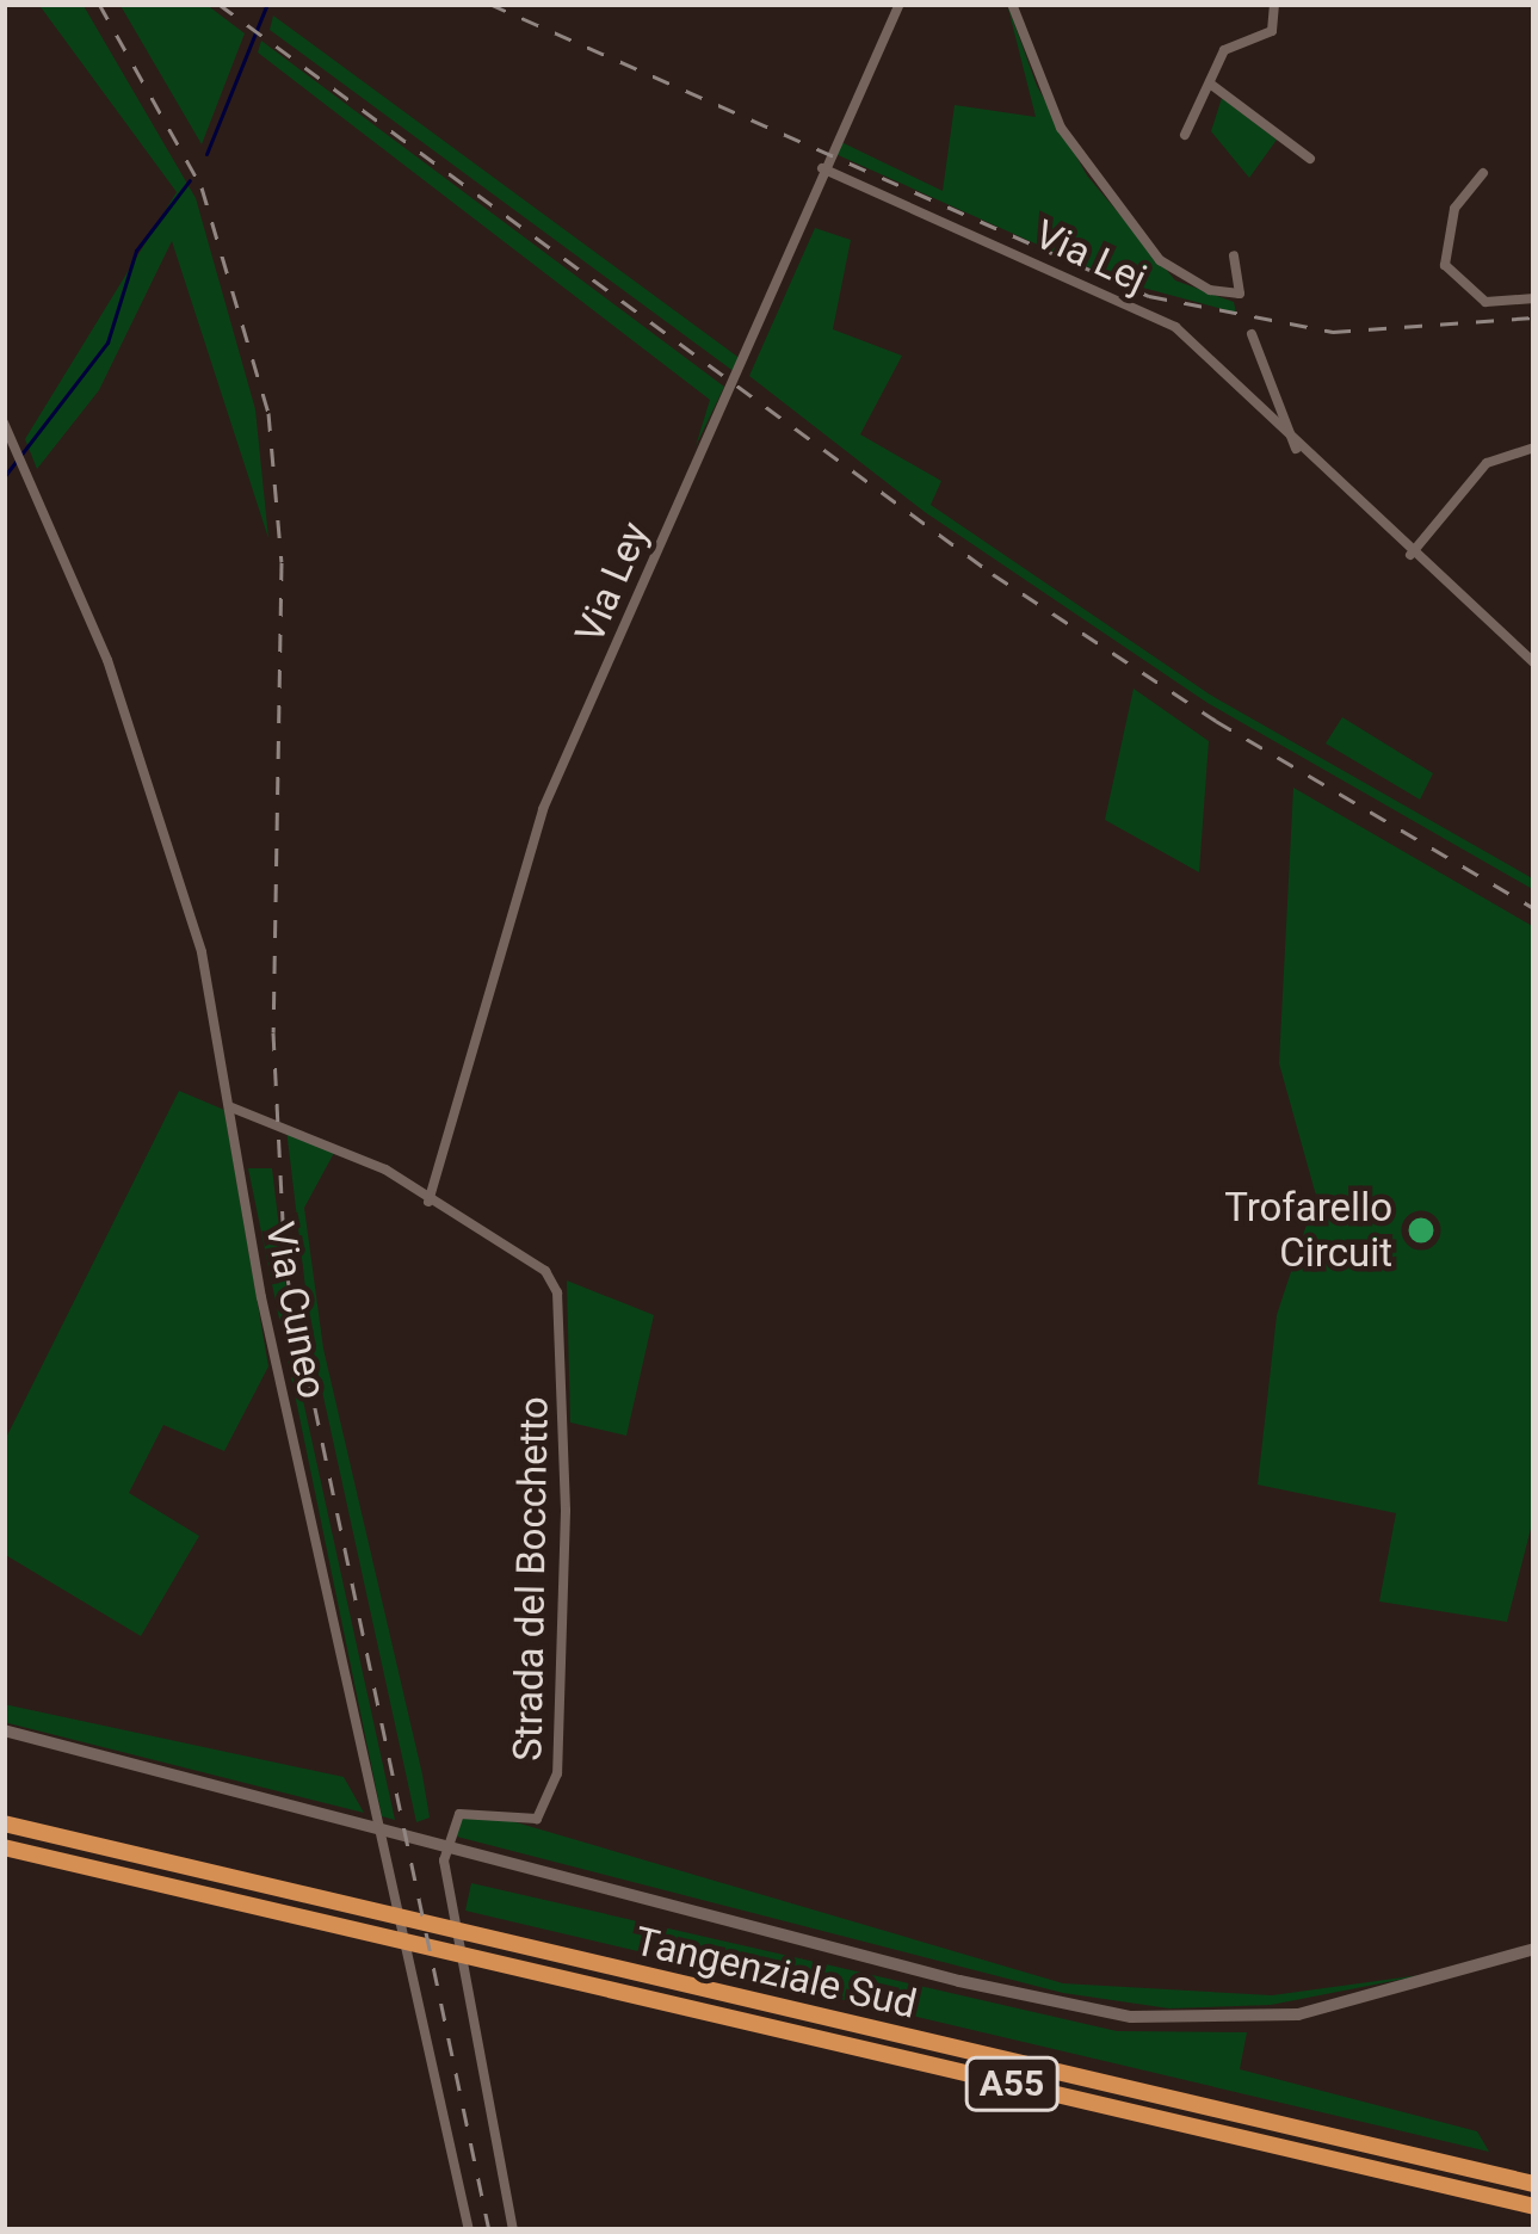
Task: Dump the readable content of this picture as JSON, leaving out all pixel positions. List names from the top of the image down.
{
  "streets": {
    "highway": ["Tangenziale Sud", "A55"],
    "street": [
      "Via Lej",
      "Via Ley",
      "Via Cuneo",
      "Strada del Bocchetto"
    ]
  },
  "crossings": [
    ["Via Lej", "Via Ley"],
    ["Via Ley", "Strada del Bocchetto"],
    ["Via Cuneo", "Strada del Bocchetto"]
  ],
  "places": ["Trofarello Circuit"]
}
